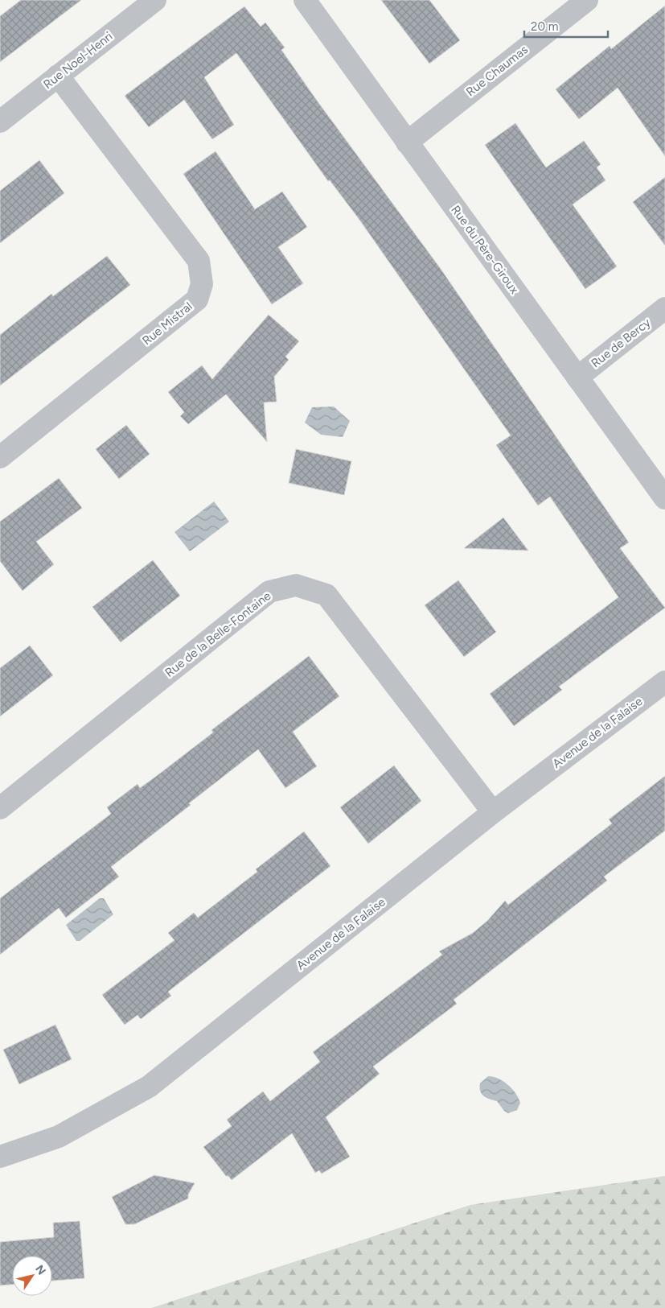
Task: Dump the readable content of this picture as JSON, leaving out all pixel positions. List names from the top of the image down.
{
  "streets": {
    "street": [
      "Rue Noel-Henri",
      "Rue Chaumas",
      "Rue du Père-Giroux",
      "Rue Mistral",
      "Rue de Bercy",
      "Rue de la Belle-Fontaine",
      "Avenue de la Falaise"
    ]
  },
  "crossings": [
    ["Rue Noel-Henri", "Rue Mistral"],
    ["Rue Chaumas", "Rue du Père-Giroux"],
    ["Rue du Père-Giroux", "Rue de Bercy"],
    ["Rue de la Belle-Fontaine", "Avenue de la Falaise"]
  ],
  "scale_bar": "20 m",
  "north": "top right"
}
